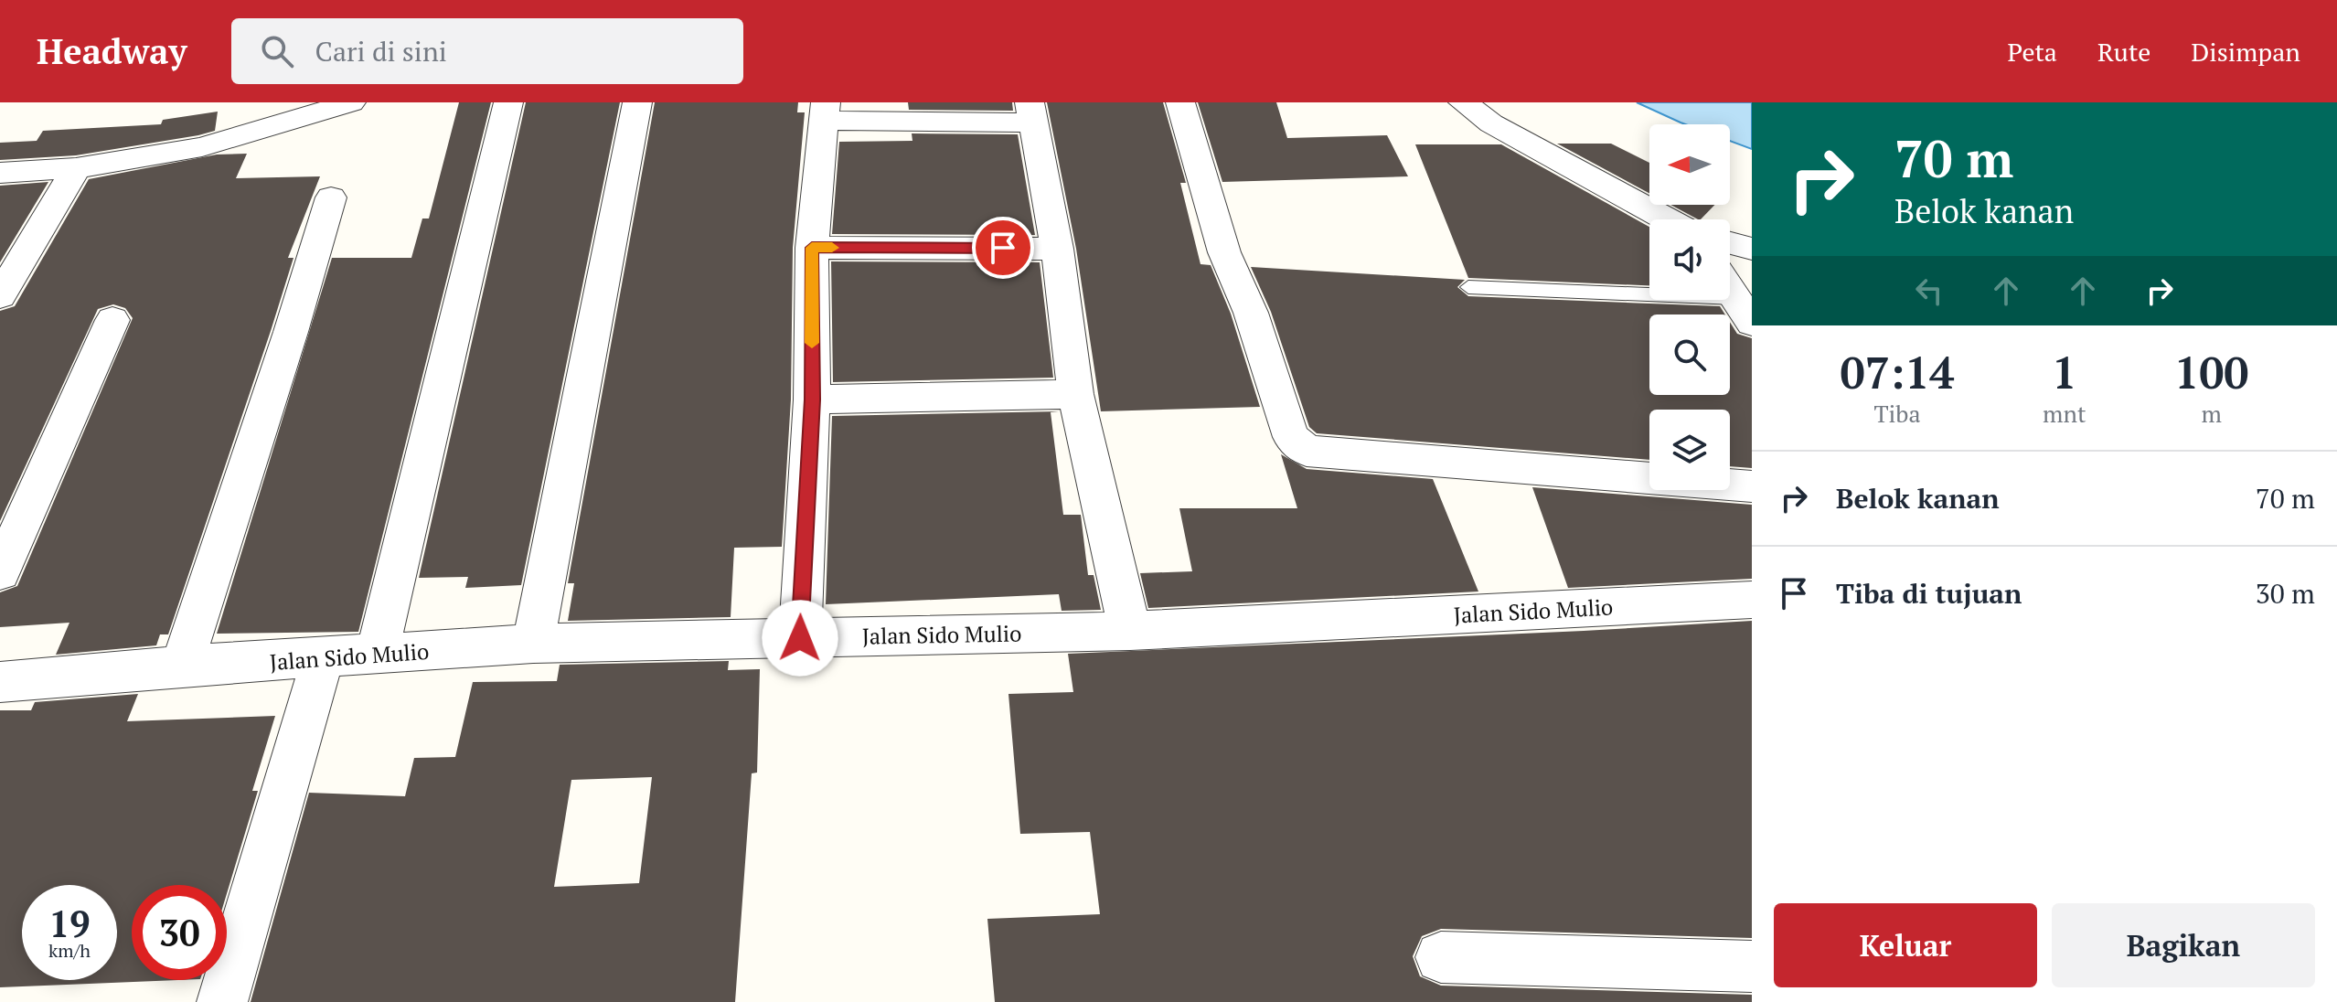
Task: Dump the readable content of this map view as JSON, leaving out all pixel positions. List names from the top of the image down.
{
  "streets": {
    "street": ["Jalan Sido Mulio"]
  },
  "north": "left",
  "page": {
    "header": "Headway",
    "search": "Cari di sini",
    "nav": ["Peta", "Rute", "Disimpan"],
    "turn": ["70 m", "Belok kanan"],
    "eta": [
      "07:14",
      "Tiba",
      "1",
      "mnt",
      "100",
      "m"
    ],
    "list": [
      {
        "name": "Belok kanan",
        "value": "70 m"
      },
      {
        "name": "Tiba di tujuan",
        "value": "30 m"
      }
    ],
    "speed": "19 km/h",
    "limit": "30",
    "buttons": ["Keluar", "Bagikan"]
  }
}
